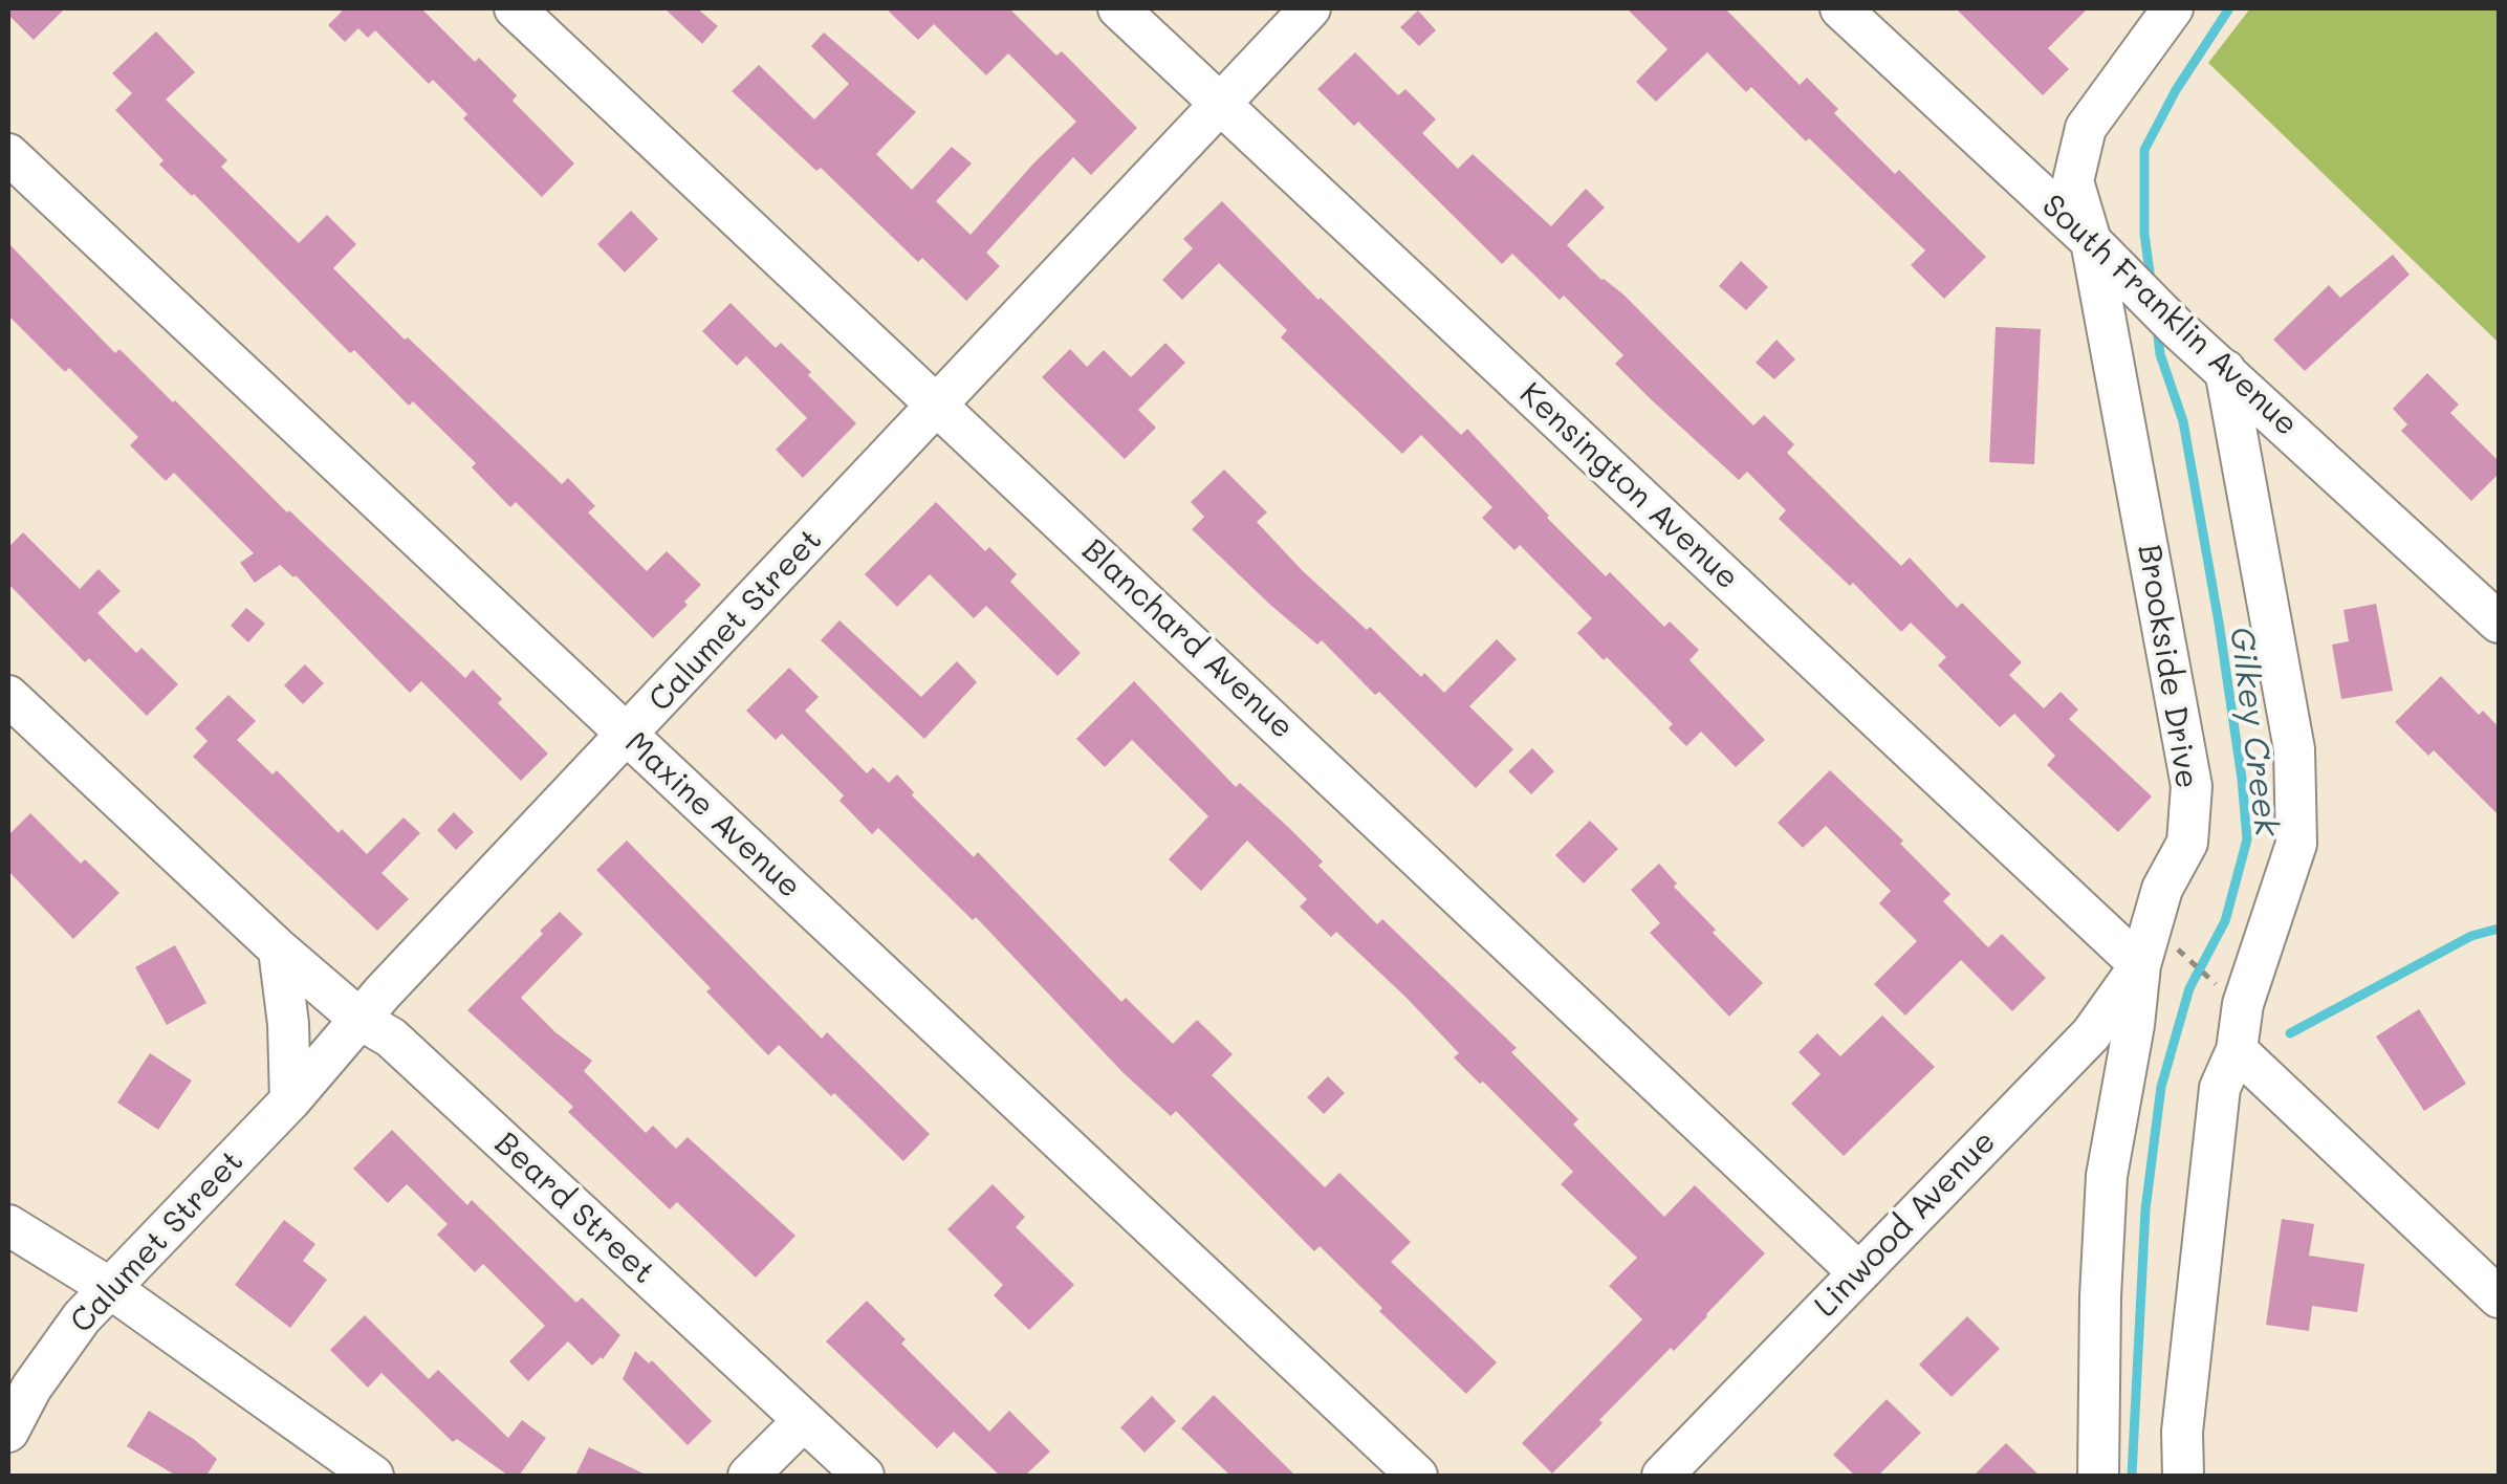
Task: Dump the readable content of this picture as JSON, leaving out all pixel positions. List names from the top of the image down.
{
  "streets": {
    "street": [
      "South Franklin Avenue",
      "Kensington Avenue",
      "Calumet Street",
      "Blanchard Avenue",
      "Brookside Drive",
      "Maxine Avenue",
      "Beard Street",
      "Linwood Avenue"
    ]
  },
  "crossings": [
    ["South Franklin Avenue", "Brookside Drive"],
    ["Kensington Avenue", "Calumet Street"],
    ["Kensington Avenue", "Brookside Drive"],
    ["Kensington Avenue", "Linwood Avenue"],
    ["Calumet Street", "Blanchard Avenue"],
    ["Calumet Street", "Maxine Avenue"],
    ["Calumet Street", "Beard Street"],
    ["Blanchard Avenue", "Linwood Avenue"],
    ["Brookside Drive", "Linwood Avenue"]
  ],
  "water": ["Gilkey Creek"]
}
